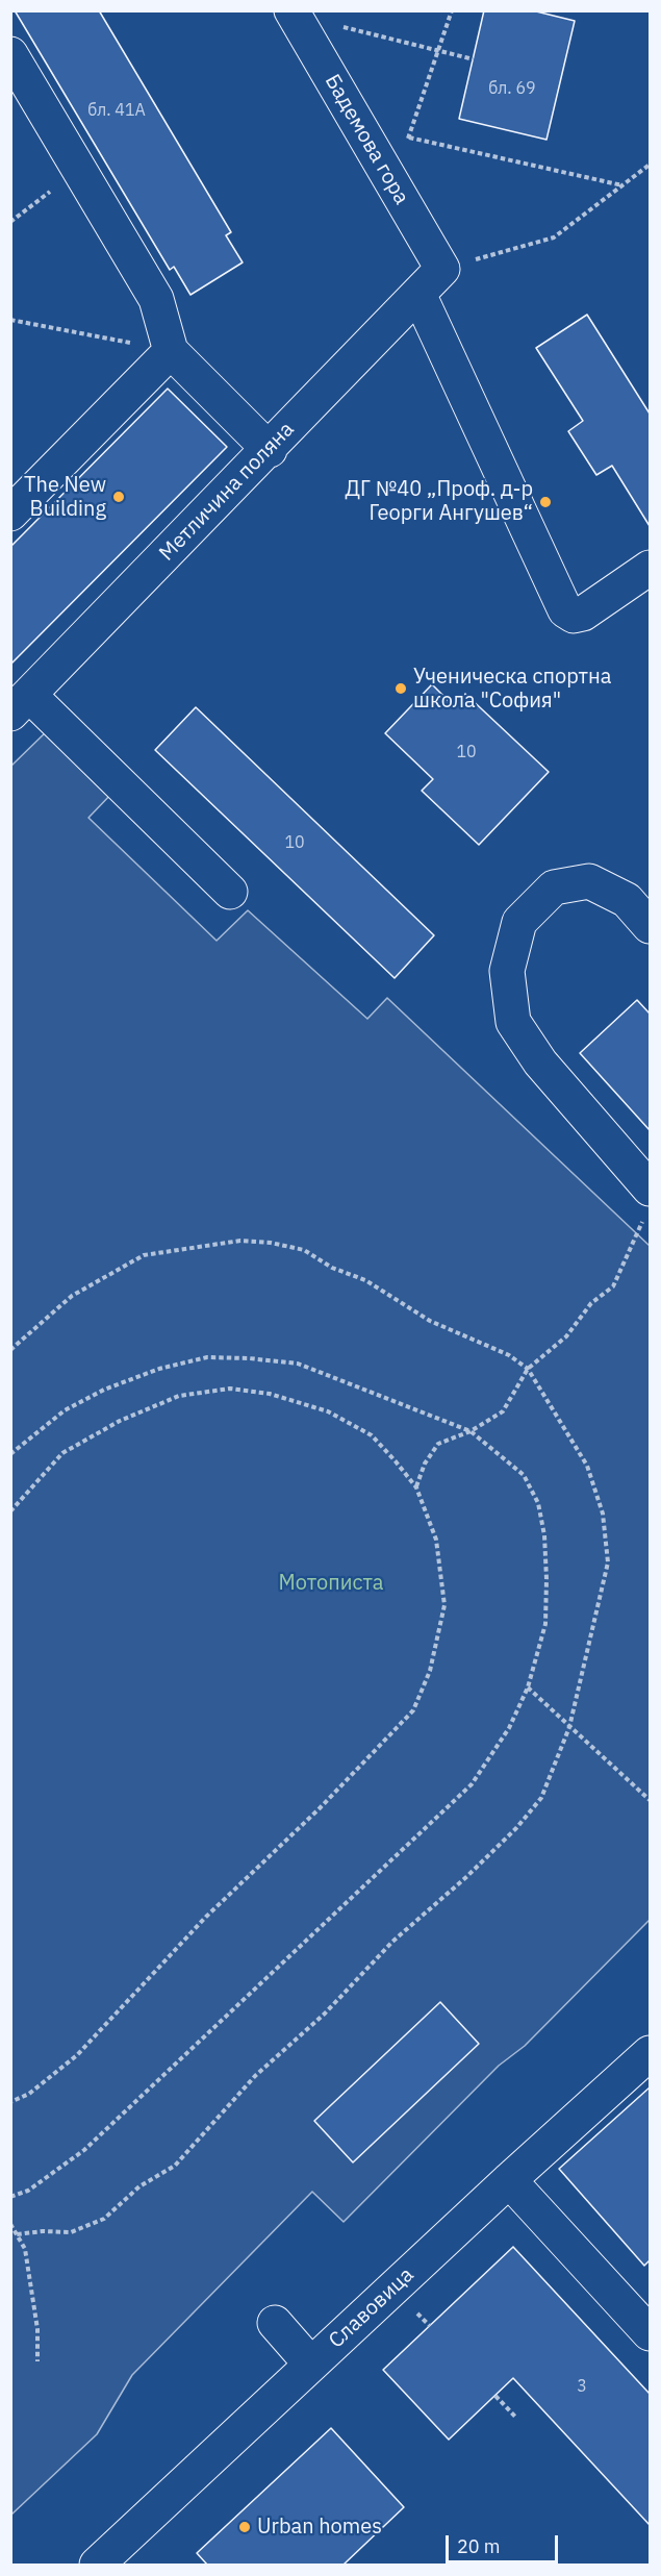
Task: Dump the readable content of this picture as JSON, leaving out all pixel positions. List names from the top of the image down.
{
  "streets": {
    "street": ["Бадемова гора", "Метличина поляна", "Славовица"]
  },
  "crossings": [
    ["Бадемова гора", "Метличина поляна"]
  ],
  "parks": ["Мотописта"],
  "places": [
    "The New Building",
    "ДГ №40 „Проф. д-р Георги Ангушев“",
    "Ученическа спортна школа \"София\"",
    "Urban homes"
  ],
  "house_numbers": [
    "бл. 69",
    "бл. 41А",
    "10",
    "10",
    "3"
  ],
  "scale_bar": "20 m"
}
